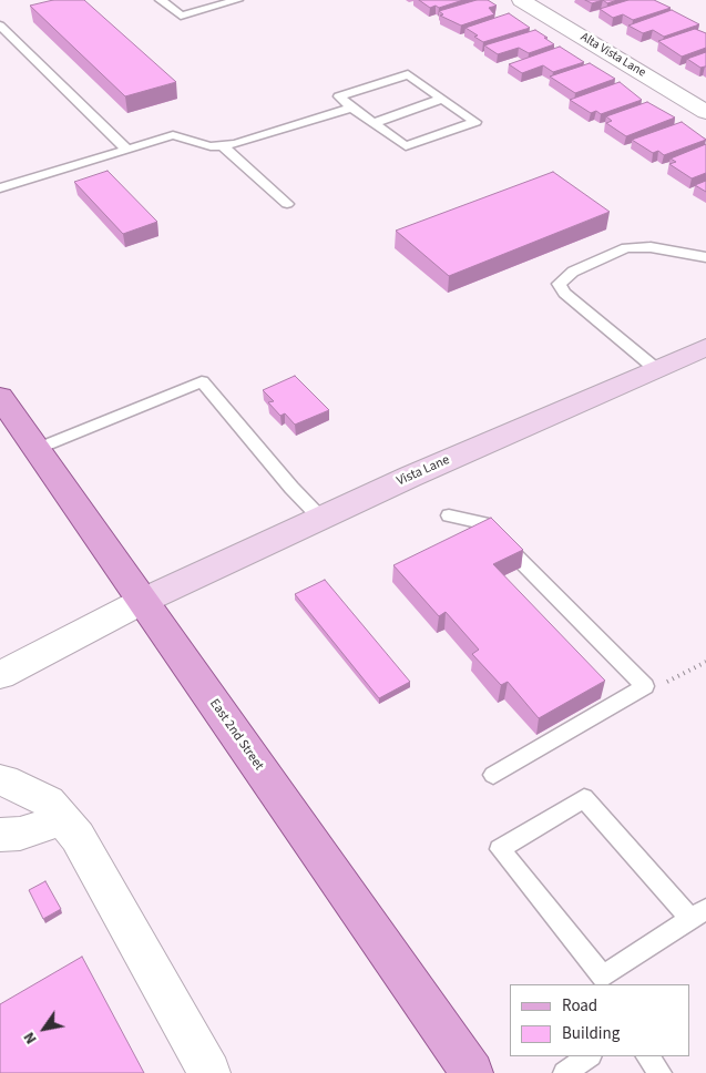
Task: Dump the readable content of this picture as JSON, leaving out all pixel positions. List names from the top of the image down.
{
  "streets": {
    "main road": ["East 2nd Street"],
    "street": ["Alta Vista Lane", "Vista Lane"]
  },
  "crossings": [
    ["Vista Lane", "East 2nd Street"]
  ],
  "legend": ["Road", "Building"],
  "north": "bottom left"
}
